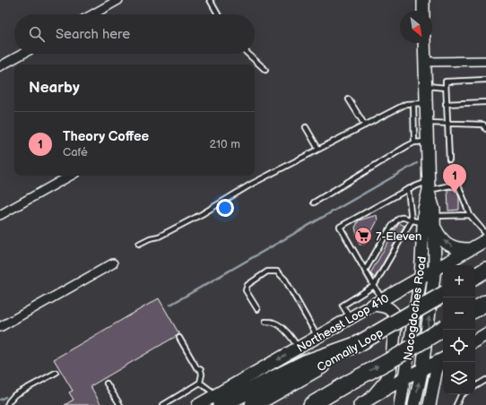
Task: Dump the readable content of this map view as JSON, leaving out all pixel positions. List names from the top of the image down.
{
  "streets": {
    "highway": ["Connally Loop"],
    "main road": ["Nacogdoches Road", "Northeast Loop 410"]
  },
  "crossings": [
    ["Nacogdoches Road", "Northeast Loop 410"]
  ],
  "places": {
    "supermarket": ["7-Eleven"]
  },
  "north": "bottom right",
  "page": {
    "search": "Search here",
    "heading": "Nearby",
    "list": [
      {
        "mark": "1",
        "name": "Theory Coffee",
        "note": "Café",
        "value": "210 m"
      }
    ],
    "pins": "1",
    "map_buttons": ["+", "−"]
  }
}
